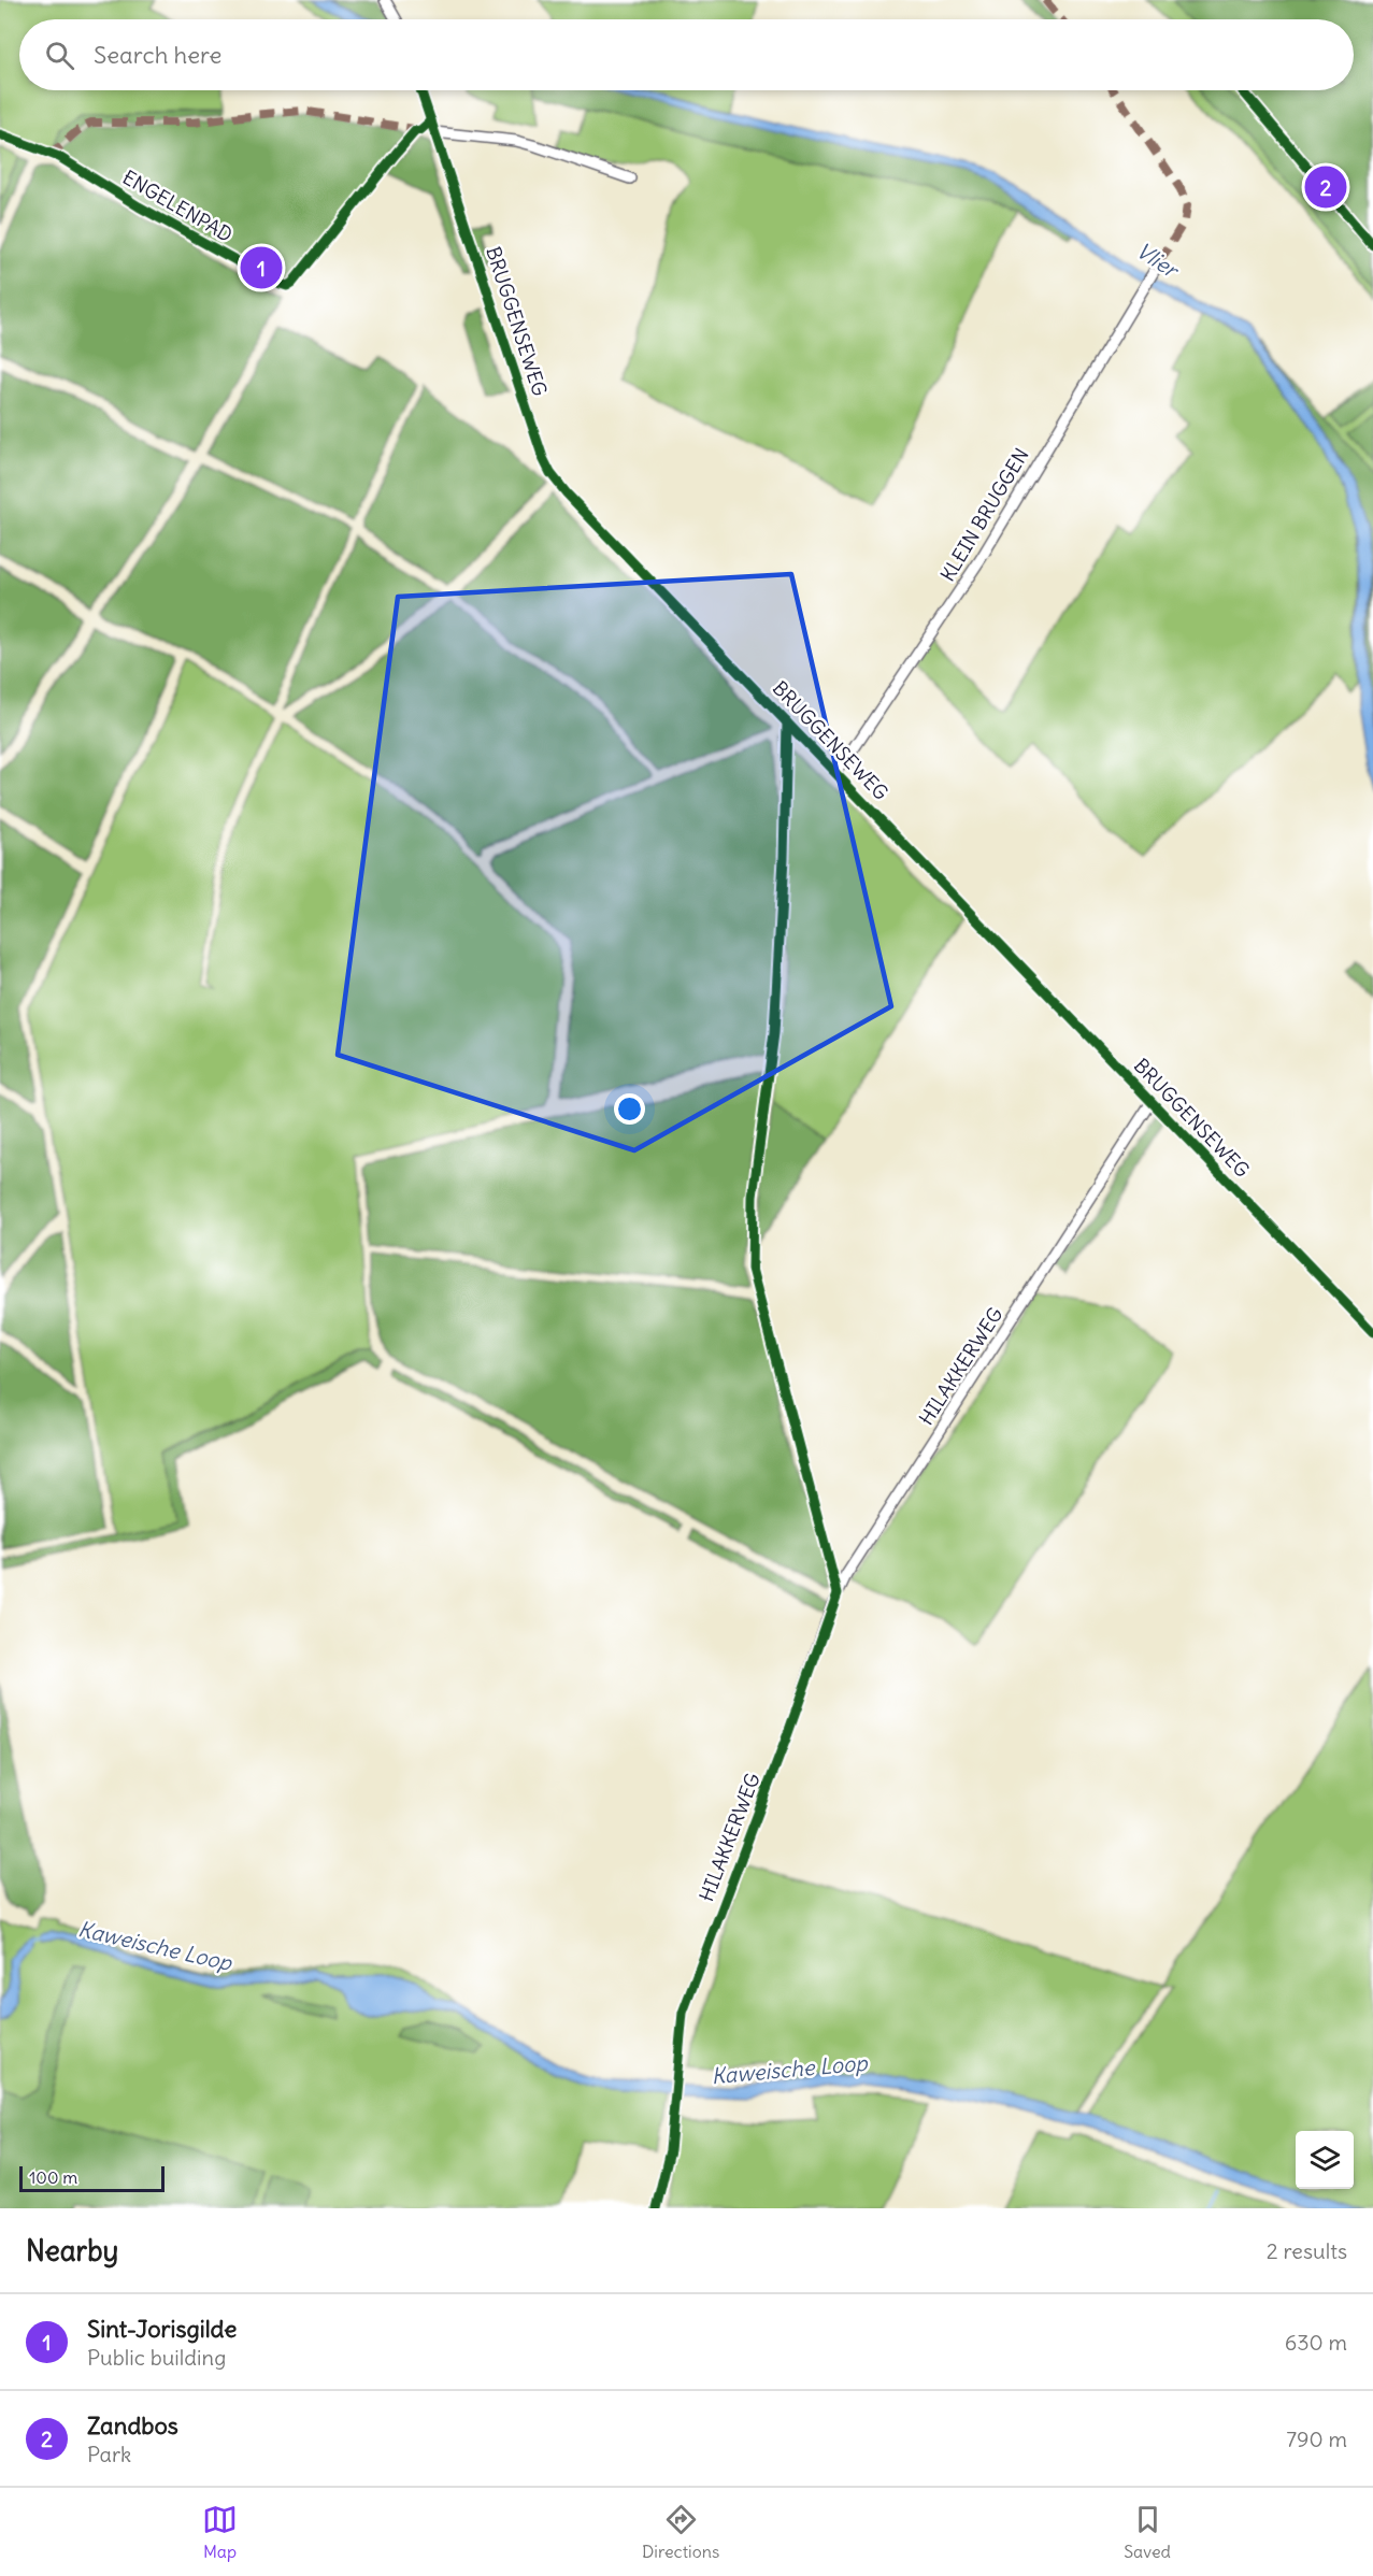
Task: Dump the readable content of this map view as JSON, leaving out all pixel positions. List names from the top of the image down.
{
  "streets": {
    "street": ["BRUGGENSEWEG", "KLEIN BRUGGEN", "HILAKKERWEG"],
    "cycle path": ["ENGELENPAD"]
  },
  "crossings": [
    ["BRUGGENSEWEG", "KLEIN BRUGGEN"],
    ["BRUGGENSEWEG", "HILAKKERWEG"]
  ],
  "water": ["Vlier", "Kaweische Loop"],
  "scale_bar": "100 m",
  "page": {
    "search": "Search here",
    "pins": ["2", "1"],
    "scale": "100 m",
    "heading": ["Nearby", "2 results"],
    "list": [
      {
        "mark": "1",
        "name": "Sint-Jorisgilde",
        "note": "Public building",
        "value": "630 m"
      },
      {
        "mark": "2",
        "name": "Zandbos",
        "note": "Park",
        "value": "790 m"
      }
    ],
    "nav": ["Map", "Directions", "Saved"]
  }
}
